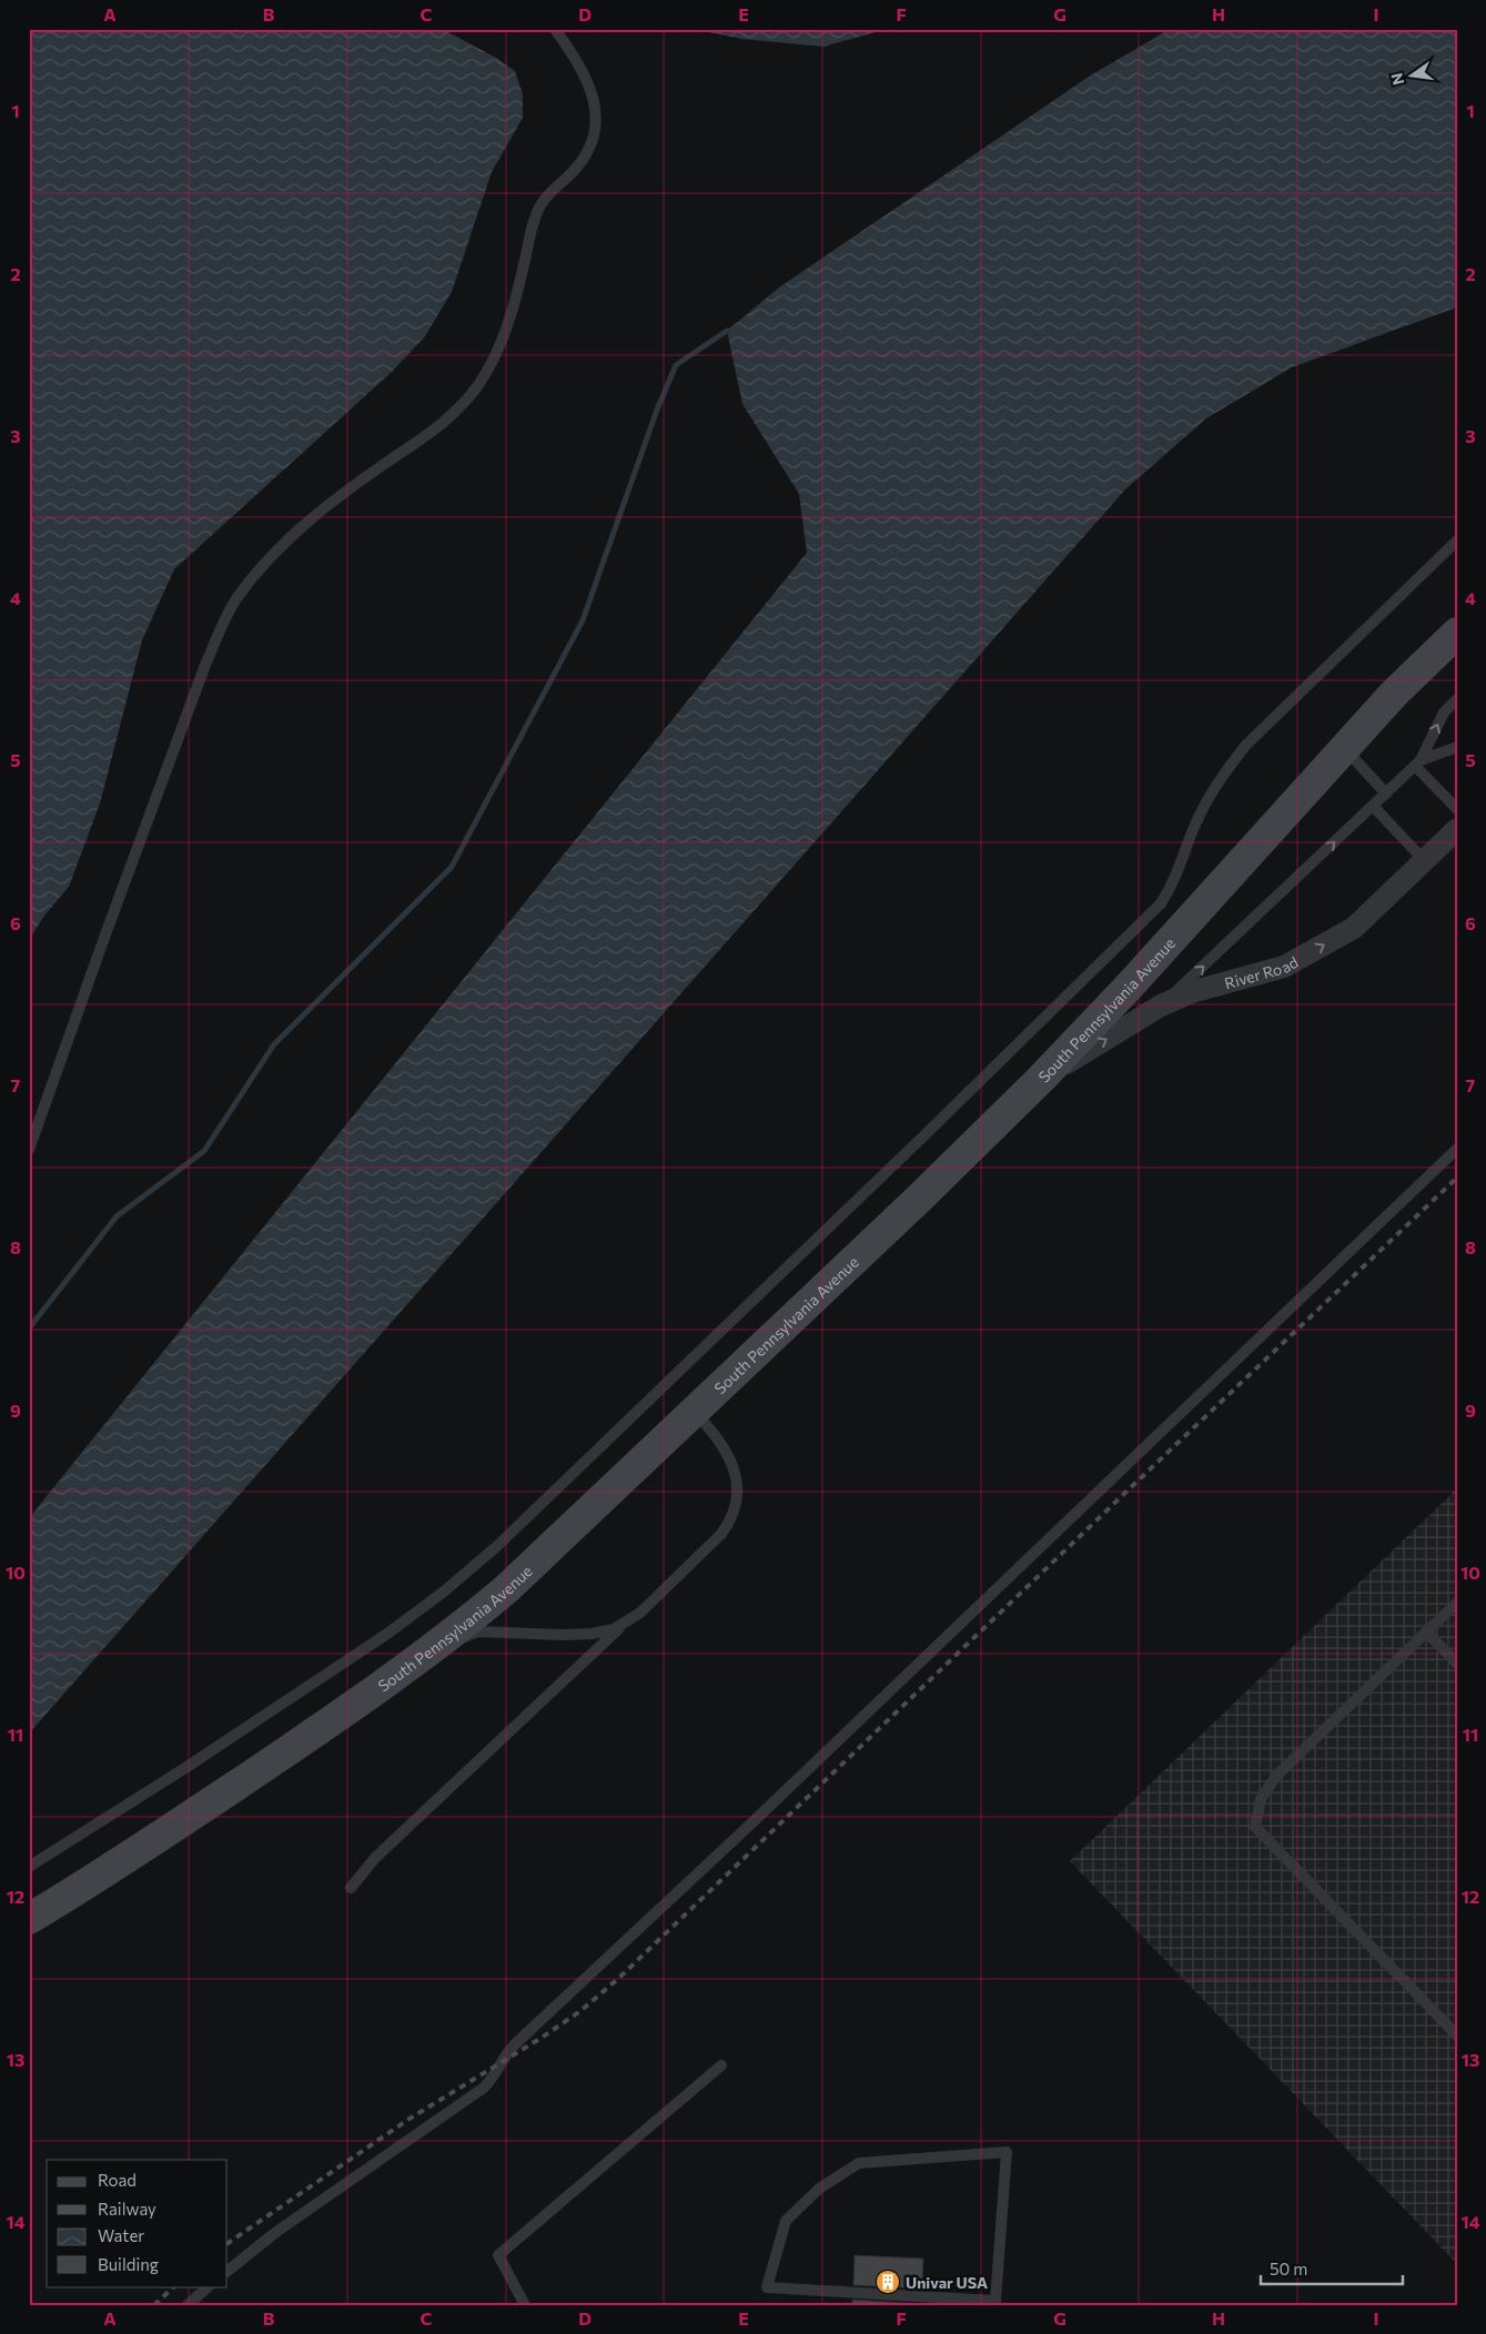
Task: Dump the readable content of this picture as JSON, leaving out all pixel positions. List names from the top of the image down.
{
  "streets": {
    "street": ["River Road", "South Pennsylvania Avenue"]
  },
  "crossings": [
    ["River Road", "South Pennsylvania Avenue"]
  ],
  "one_way": ["River Road"],
  "places": {
    "building": ["Univar USA"]
  },
  "legend": [
    "Road",
    "Railway",
    "Water",
    "Building"
  ],
  "scale_bar": "50 m",
  "north": "left",
  "grid": {
    "columns": [
      "A",
      "B",
      "C",
      "D",
      "E",
      "F",
      "G",
      "H",
      "I"
    ],
    "rows": [
      "1",
      "2",
      "3",
      "4",
      "5",
      "6",
      "7",
      "8",
      "9",
      "10",
      "11",
      "12",
      "13",
      "14"
    ]
  }
}
